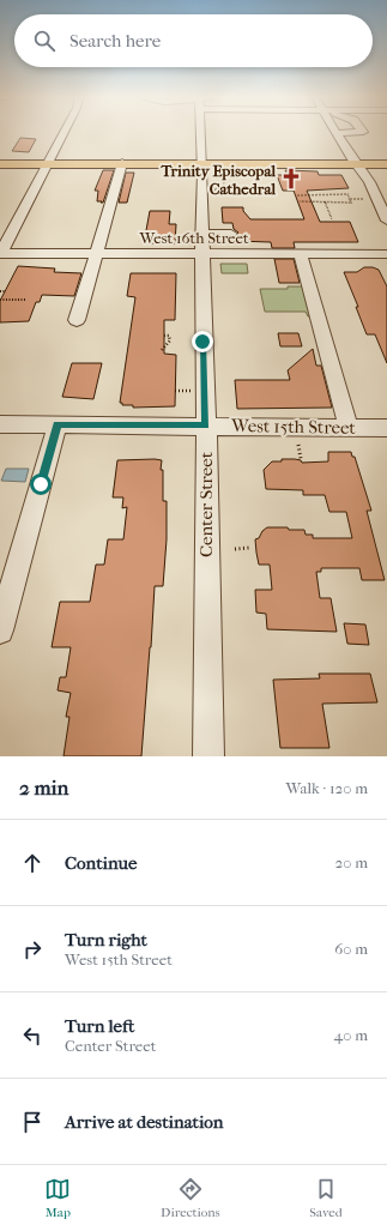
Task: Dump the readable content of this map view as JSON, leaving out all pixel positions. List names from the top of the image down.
{
  "streets": {
    "street": ["West 16th Street", "West 15th Street", "Center Street"]
  },
  "crossings": [
    ["West 16th Street", "Center Street"],
    ["West 15th Street", "Center Street"]
  ],
  "places": {
    "church": ["Trinity Episcopal Cathedral"]
  },
  "page": {
    "search": "Search here",
    "heading": ["2 min", "Walk · 120 m"],
    "list": [
      ["Continue", "20 m"],
      ["Turn right", "West 15th Street", "60 m"],
      ["Turn left", "Center Street", "40 m"],
      "Arrive at destination"
    ],
    "nav": ["Map", "Directions", "Saved"]
  }
}
